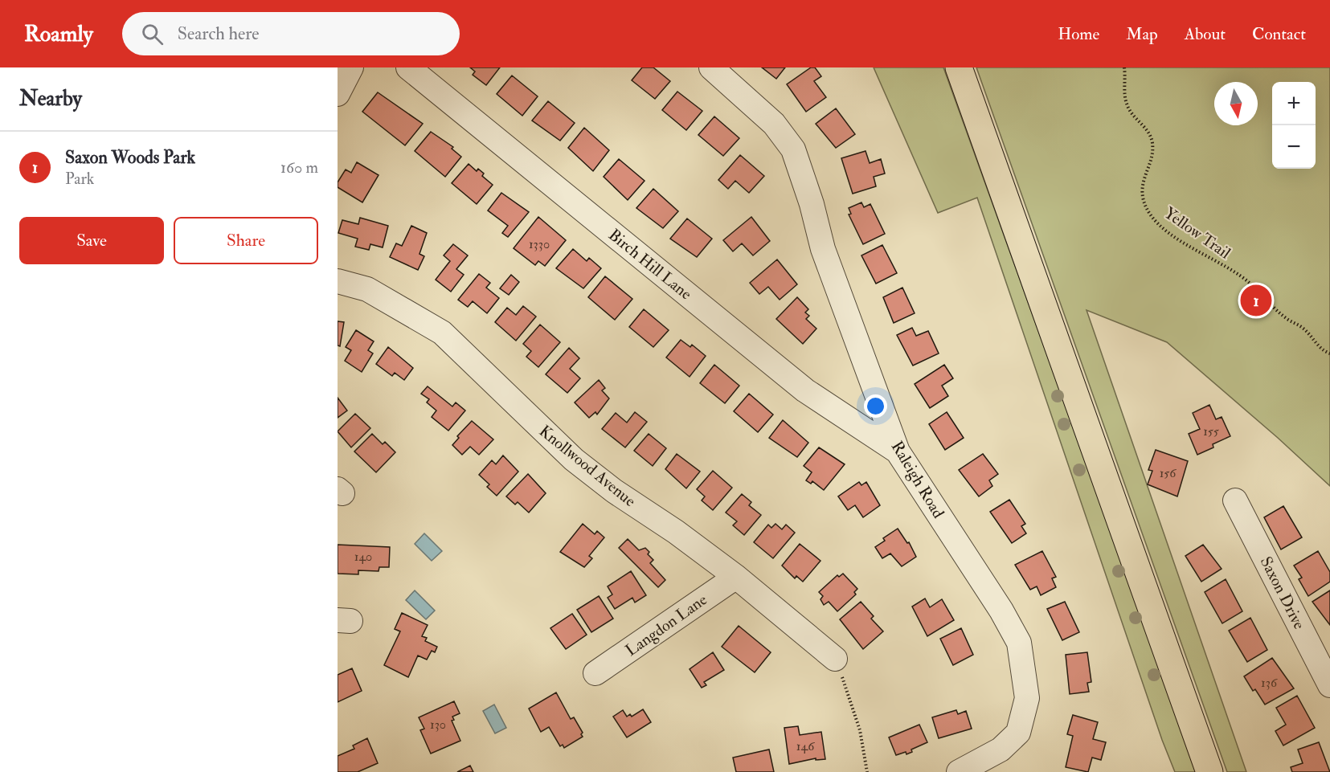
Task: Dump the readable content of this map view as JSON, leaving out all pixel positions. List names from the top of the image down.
{
  "streets": {
    "street": [
      "Birch Hill Lane",
      "Knollwood Avenue",
      "Raleigh Road",
      "Saxon Drive",
      "Langdon Lane"
    ],
    "path": ["Yellow Trail"]
  },
  "crossings": [
    ["Birch Hill Lane", "Raleigh Road"],
    ["Knollwood Avenue", "Langdon Lane"]
  ],
  "house_numbers": [
    "1330",
    "155",
    "156",
    "140",
    "136",
    "130",
    "146"
  ],
  "north": "bottom",
  "page": {
    "header": "Roamly",
    "search": "Search here",
    "nav": [
      "Home",
      "Map",
      "About",
      "Contact"
    ],
    "heading": "Nearby",
    "map_buttons": ["+", "−"],
    "list": [
      {
        "mark": "1",
        "name": "Saxon Woods Park",
        "note": "Park",
        "value": "160 m"
      }
    ],
    "buttons": ["Save", "Share"],
    "pins": "1"
  }
}
